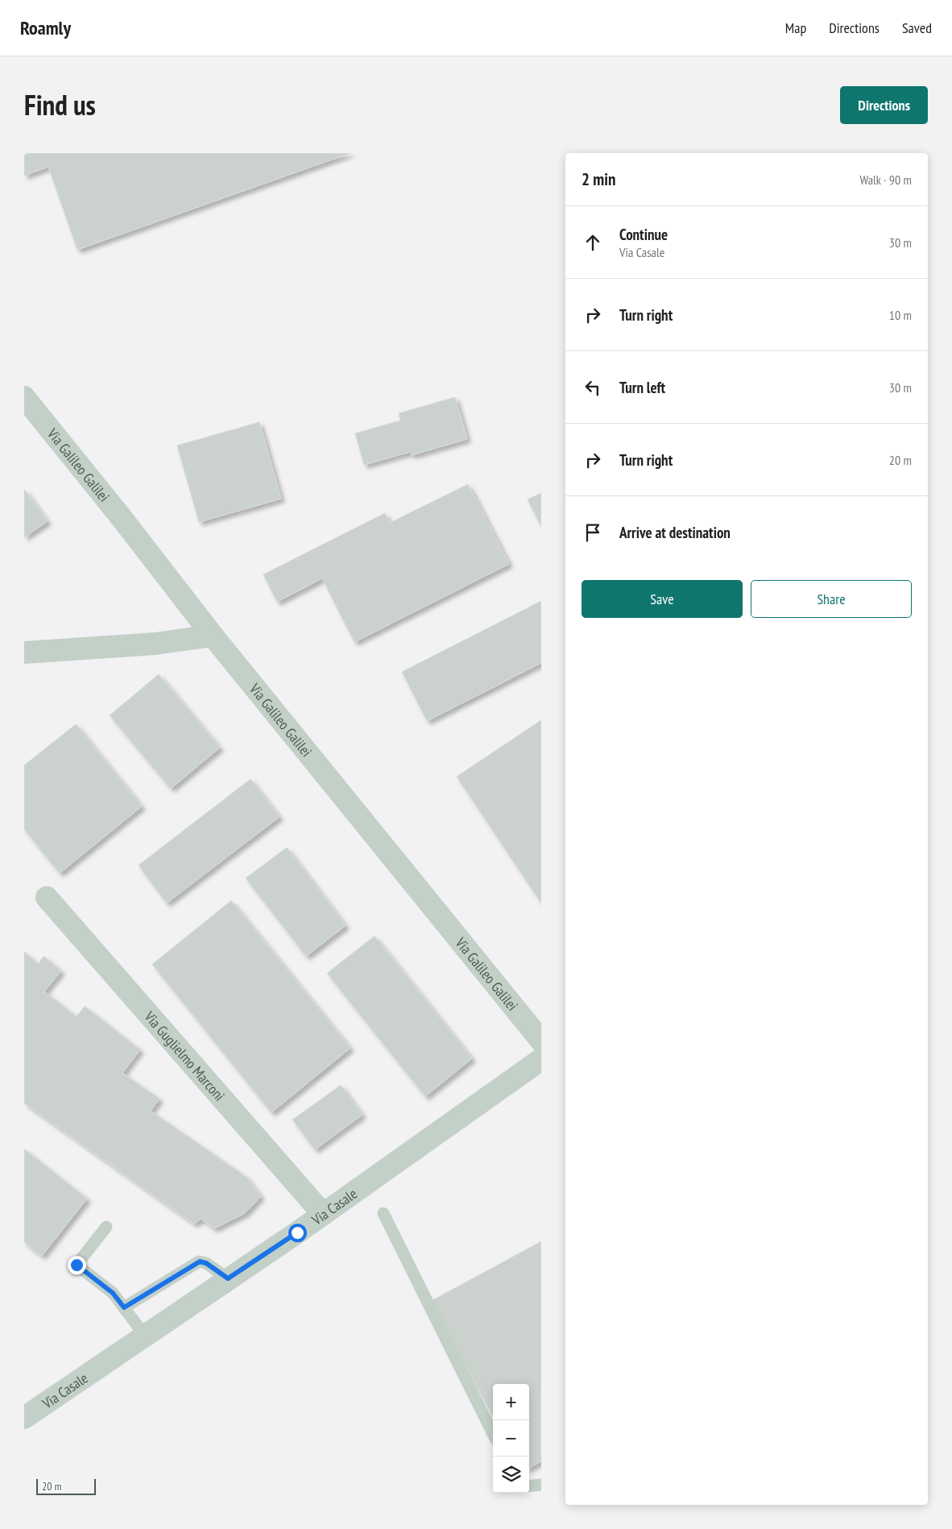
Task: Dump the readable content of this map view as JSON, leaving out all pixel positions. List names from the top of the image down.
{
  "streets": {
    "street": ["Via Galileo Galilei", "Via Guglielmo Marconi", "Via Casale"]
  },
  "crossings": [
    ["Via Guglielmo Marconi", "Via Casale"]
  ],
  "scale_bar": "20 m",
  "page": {
    "header": "Roamly",
    "nav": ["Map", "Directions", "Saved"],
    "title": "Find us",
    "buttons": [
      "Directions",
      ["Save", "Share"]
    ],
    "heading": ["2 min", "Walk · 90 m"],
    "list": [
      ["Continue", "Via Casale", "30 m"],
      ["Turn right", "10 m"],
      ["Turn left", "30 m"],
      ["Turn right", "20 m"],
      "Arrive at destination"
    ],
    "map_buttons": ["+", "−"],
    "scale": "20 m"
  }
}
